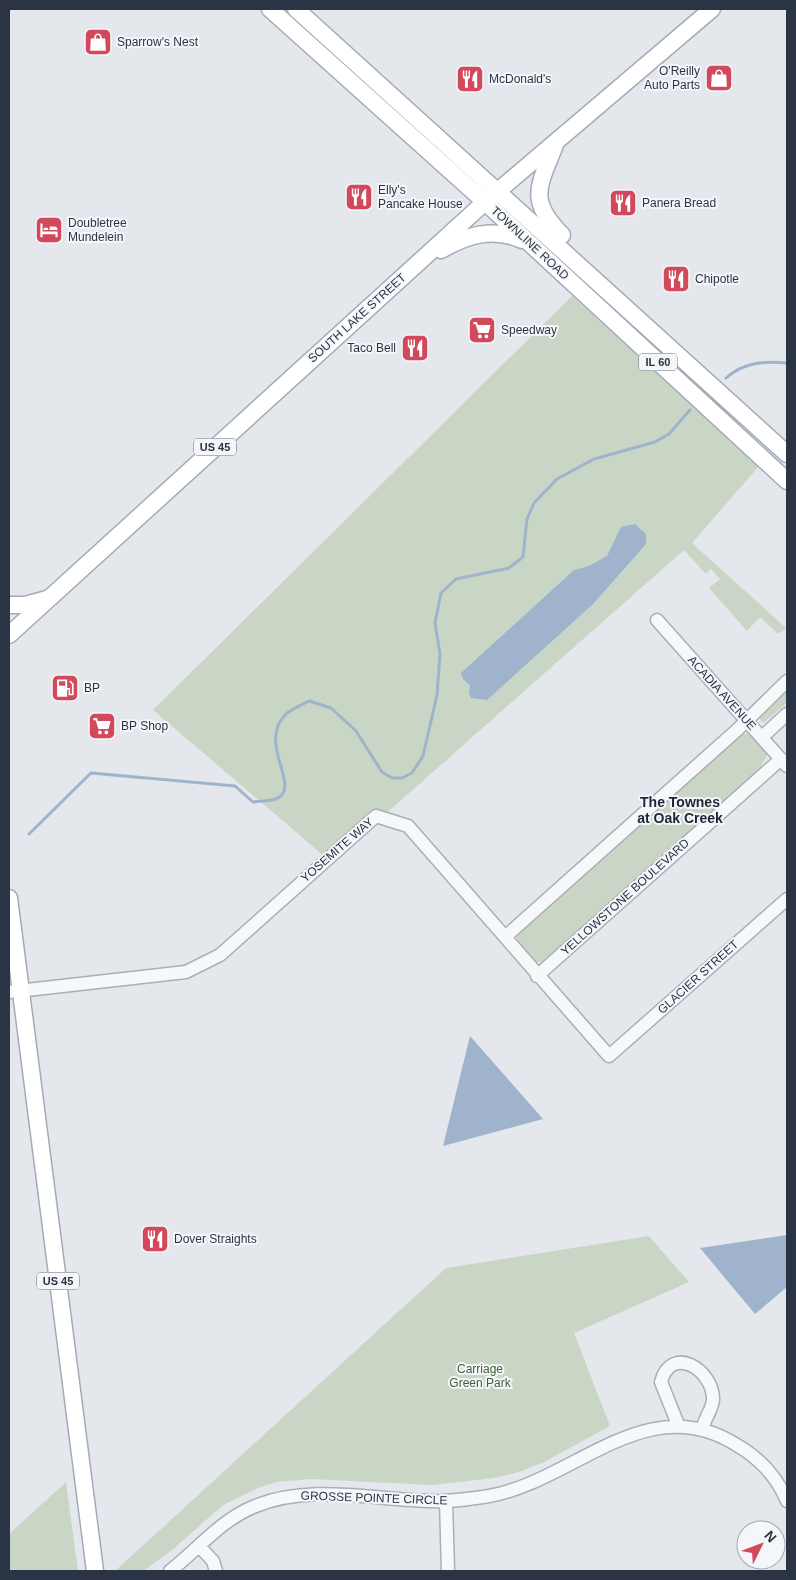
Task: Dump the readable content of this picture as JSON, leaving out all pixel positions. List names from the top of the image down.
{
  "streets": {
    "main road": [
      "TOWNLINE ROAD",
      "SOUTH LAKE STREET",
      "IL 60",
      "US 45"
    ],
    "street": [
      "ACADIA AVENUE",
      "YOSEMITE WAY",
      "YELLOWSTONE BOULEVARD",
      "GLACIER STREET",
      "GROSSE POINTE CIRCLE"
    ]
  },
  "crossings": [
    ["TOWNLINE ROAD", "SOUTH LAKE STREET"],
    ["US 45", "YOSEMITE WAY"],
    ["ACADIA AVENUE", "YELLOWSTONE BOULEVARD"],
    ["YOSEMITE WAY", "YELLOWSTONE BOULEVARD"],
    ["YOSEMITE WAY", "GLACIER STREET"]
  ],
  "districts": ["The Townes at Oak Creek"],
  "parks": ["Carriage Green Park"],
  "places": {
    "shop": ["Sparrow's Nest", "O'Reilly Auto Parts"],
    "restaurant": [
      "McDonald's",
      "Elly's Pancake House",
      "Panera Bread",
      "Chipotle",
      "Taco Bell",
      "Dover Straights"
    ],
    "hotel": ["Doubletree Mundelein"],
    "supermarket": ["Speedway", "BP Shop"],
    "fuel station": ["BP"]
  },
  "north": "top right"
}
